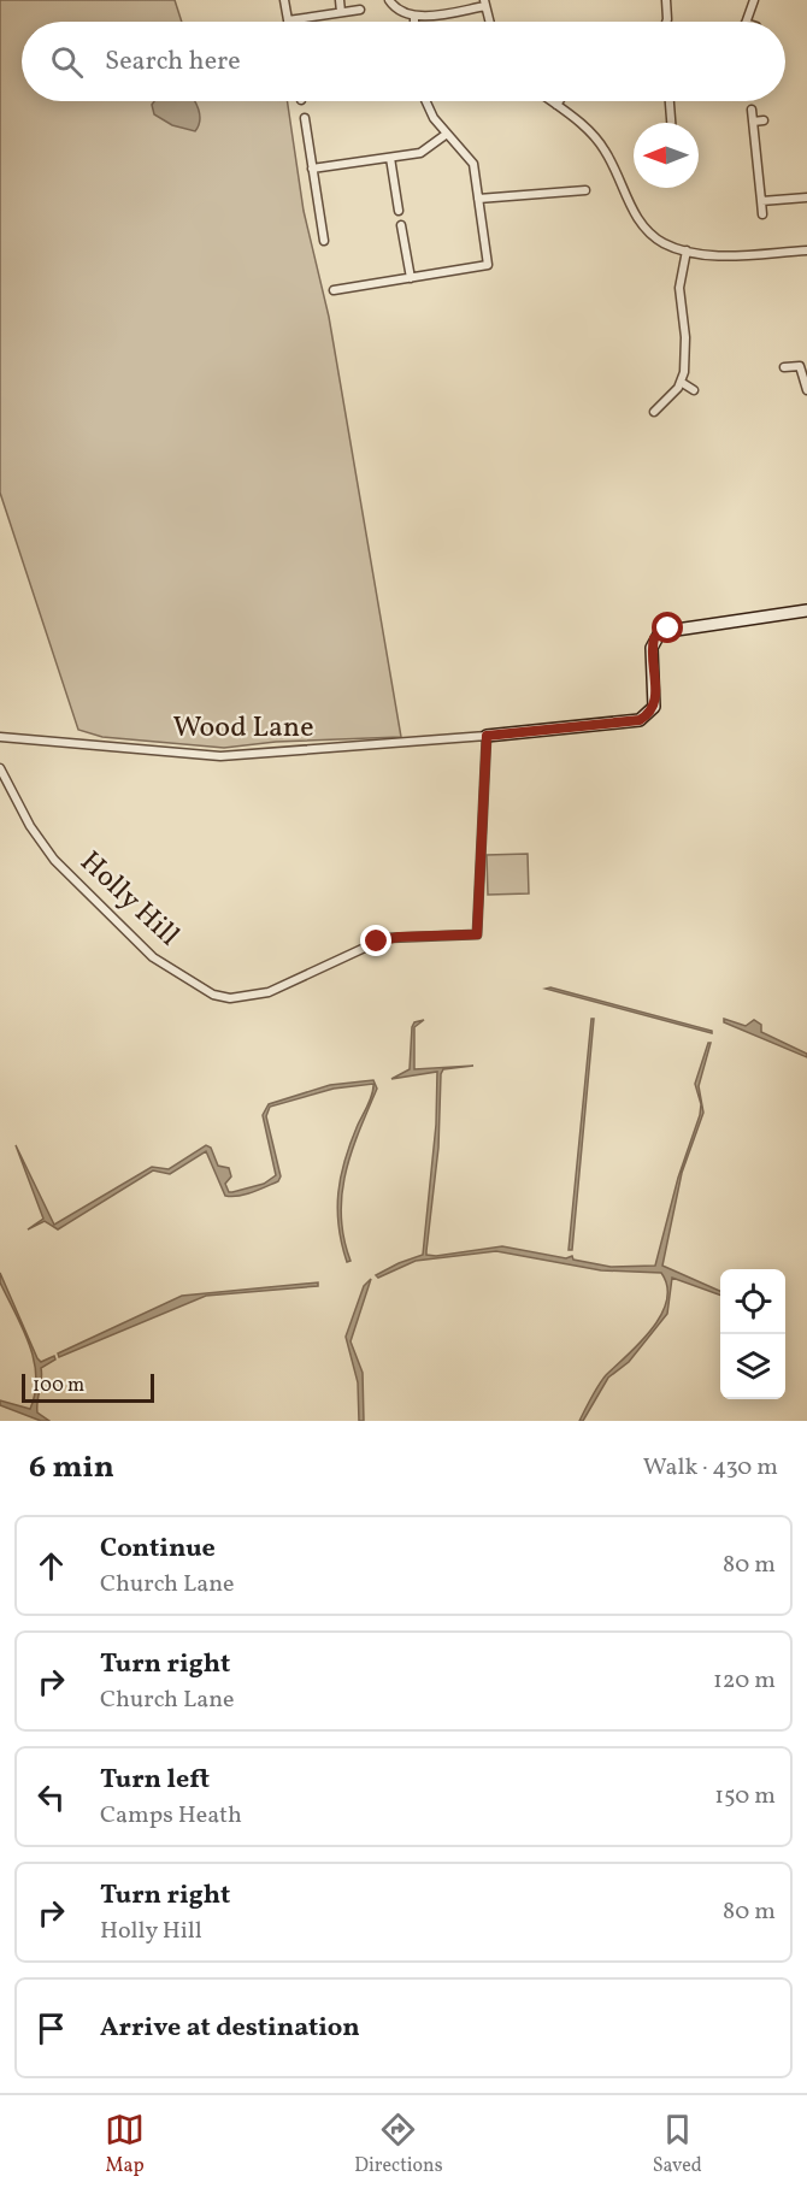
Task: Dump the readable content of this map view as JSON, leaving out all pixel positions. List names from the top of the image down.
{
  "streets": {
    "street": ["Wood Lane", "Holly Hill"]
  },
  "crossings": [
    ["Wood Lane", "Holly Hill"]
  ],
  "scale_bar": "100 m",
  "north": "left",
  "page": {
    "search": "Search here",
    "scale": "100 m",
    "heading": ["6 min", "Walk · 430 m"],
    "list": [
      ["Continue", "Church Lane", "80 m"],
      ["Turn right", "Church Lane", "120 m"],
      ["Turn left", "Camps Heath", "150 m"],
      ["Turn right", "Holly Hill", "80 m"],
      "Arrive at destination"
    ],
    "nav": ["Map", "Directions", "Saved"]
  }
}
